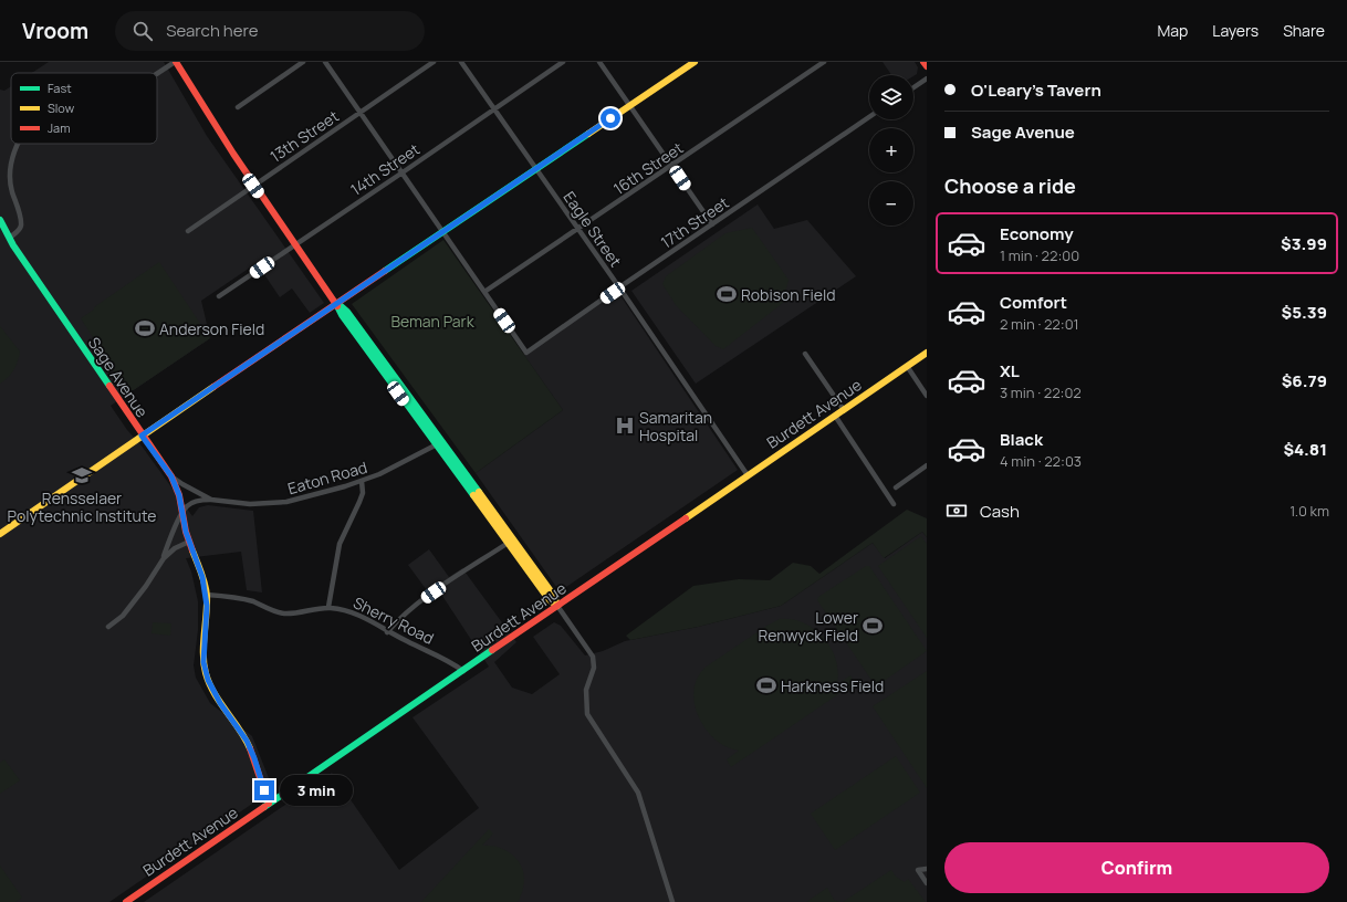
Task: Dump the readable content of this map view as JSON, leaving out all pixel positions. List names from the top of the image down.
{
  "streets": {
    "main road": ["Sage Avenue", "Burdett Avenue"],
    "street": [
      "13th Street",
      "16th Street",
      "14th Street",
      "17th Street",
      "Eagle Street",
      "Eaton Road",
      "Sherry Road"
    ]
  },
  "crossings": [
    ["16th Street", "17th Street"],
    ["16th Street", "Eagle Street"],
    ["14th Street", "Eagle Street"],
    ["17th Street", "Eagle Street"],
    ["Eagle Street", "Burdett Avenue"],
    ["Sage Avenue", "Burdett Avenue"],
    ["Sage Avenue", "Eaton Road"],
    ["Sage Avenue", "Sherry Road"],
    ["Burdett Avenue", "Sherry Road"]
  ],
  "parks": ["Beman Park"],
  "places": {
    "sports": [
      "Robison Field",
      "Anderson Field",
      "Lower Renwyck Field",
      "Harkness Field"
    ],
    "hospital": ["Samaritan Hospital"],
    "school or university": ["Rensselaer Polytechnic Institute"]
  },
  "legend": ["Fast", "Slow", "Jam"],
  "page": {
    "header": "Vroom",
    "search": "Search here",
    "nav": ["Map", "Layers", "Share"],
    "banner": ["O'Leary's Tavern", "Sage Avenue"],
    "map_buttons": ["+", "−"],
    "heading": "Choose a ride",
    "list": [
      {
        "name": "Economy",
        "note": "1 min · 22:00",
        "value": "$3.99"
      },
      {
        "name": "Comfort",
        "note": "2 min · 22:01",
        "value": "$5.39"
      },
      {
        "name": "XL",
        "note": "3 min · 22:02",
        "value": "$6.79"
      },
      {
        "name": "Black",
        "note": "4 min · 22:03",
        "value": "$4.81"
      }
    ],
    "pay": ["Cash", "1.0 km"],
    "bubble": "3 min",
    "buttons": "Confirm"
  }
}
